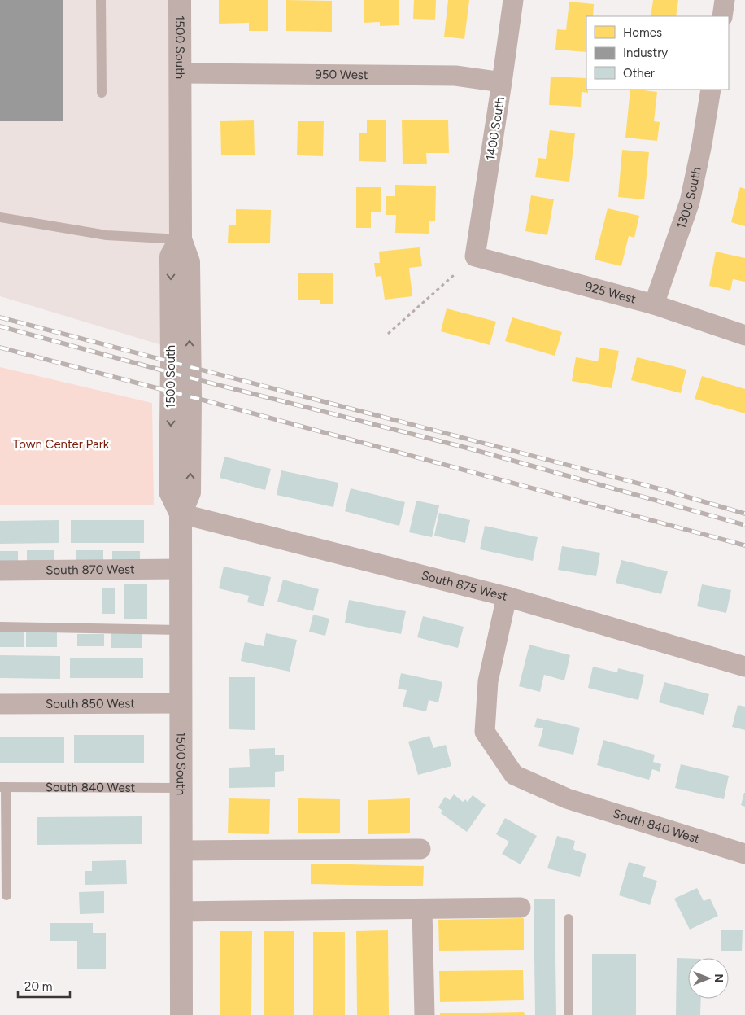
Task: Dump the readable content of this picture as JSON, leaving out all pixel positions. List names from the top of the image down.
{
  "streets": {
    "street": [
      "1500 South",
      "950 West",
      "1400 South",
      "1300 South",
      "925 West",
      "South 870 West",
      "South 875 West",
      "South 850 West",
      "South 840 West"
    ]
  },
  "crossings": [
    ["1500 South", "950 West"],
    ["1500 South", "South 870 West"],
    ["1500 South", "South 875 West"],
    ["1500 South", "South 850 West"],
    ["1500 South", "South 840 West"],
    ["950 West", "1400 South"],
    ["1400 South", "925 West"],
    ["1300 South", "925 West"],
    ["South 875 West", "South 840 West"]
  ],
  "parks": ["Town Center Park"],
  "legend": ["Homes", "Industry", "Other"],
  "scale_bar": "20 m",
  "north": "right"
}
